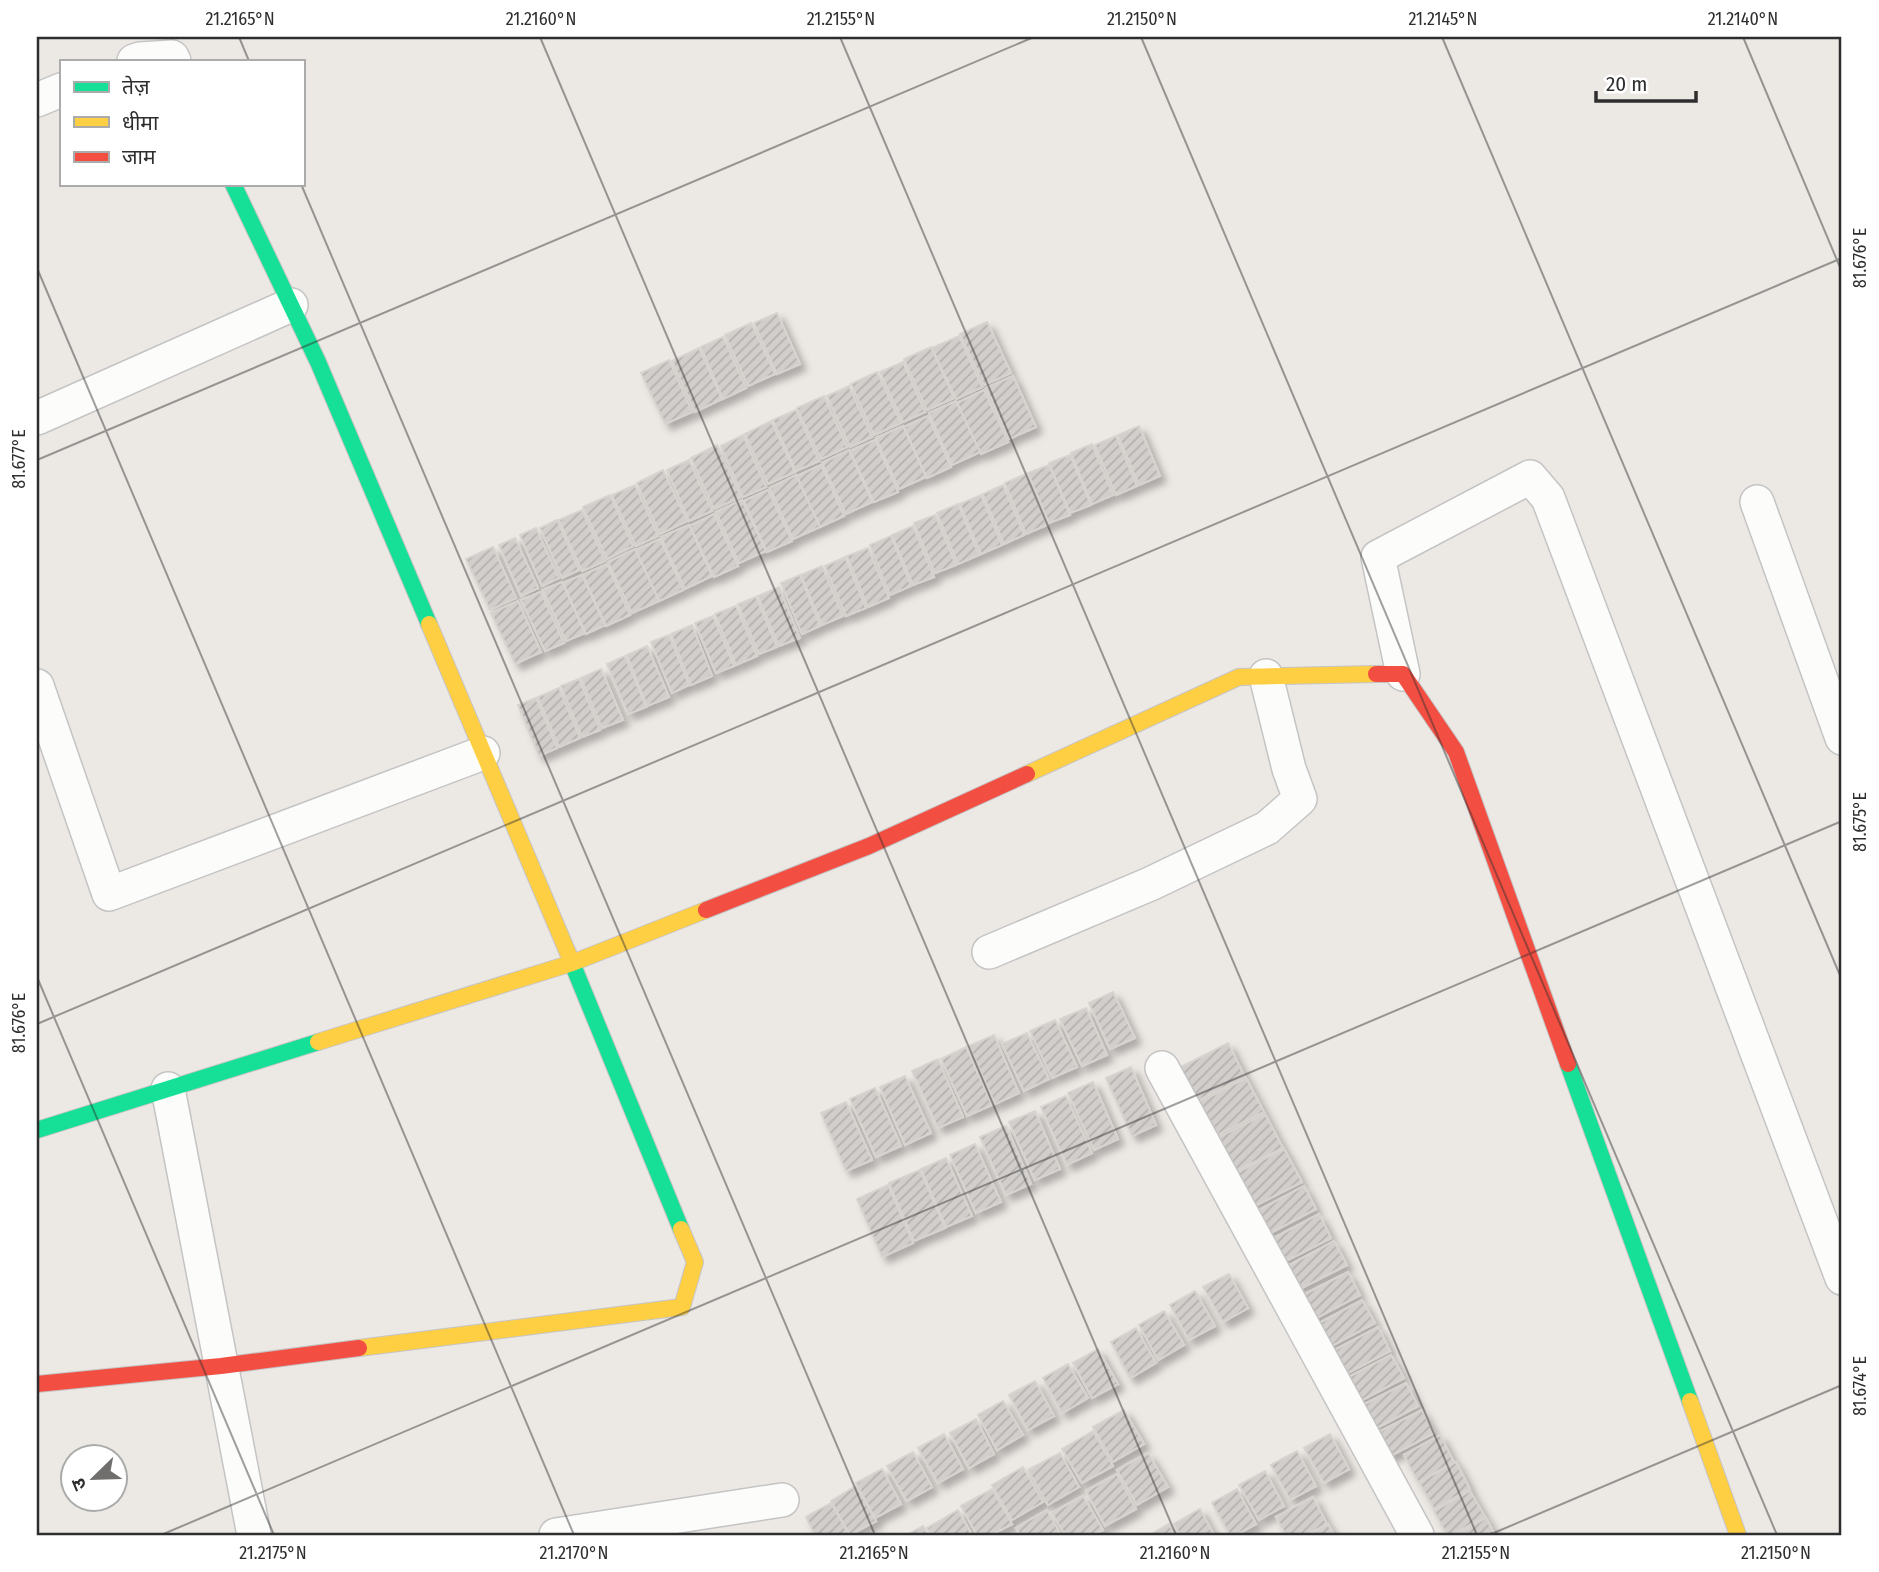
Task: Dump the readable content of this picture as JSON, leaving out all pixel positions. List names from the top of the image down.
{
  "legend": ["तेज़", "धीमा", "जाम"],
  "scale_bar": "20 m",
  "north": "bottom left",
  "coordinates": [
    "21.2165°N",
    "21.2160°N",
    "21.2155°N",
    "21.2150°N",
    "21.2145°N",
    "21.2140°N",
    "81.676°E",
    "81.677°E",
    "81.675°E",
    "81.674°E",
    "21.2175°N",
    "21.2170°N"
  ]
}
